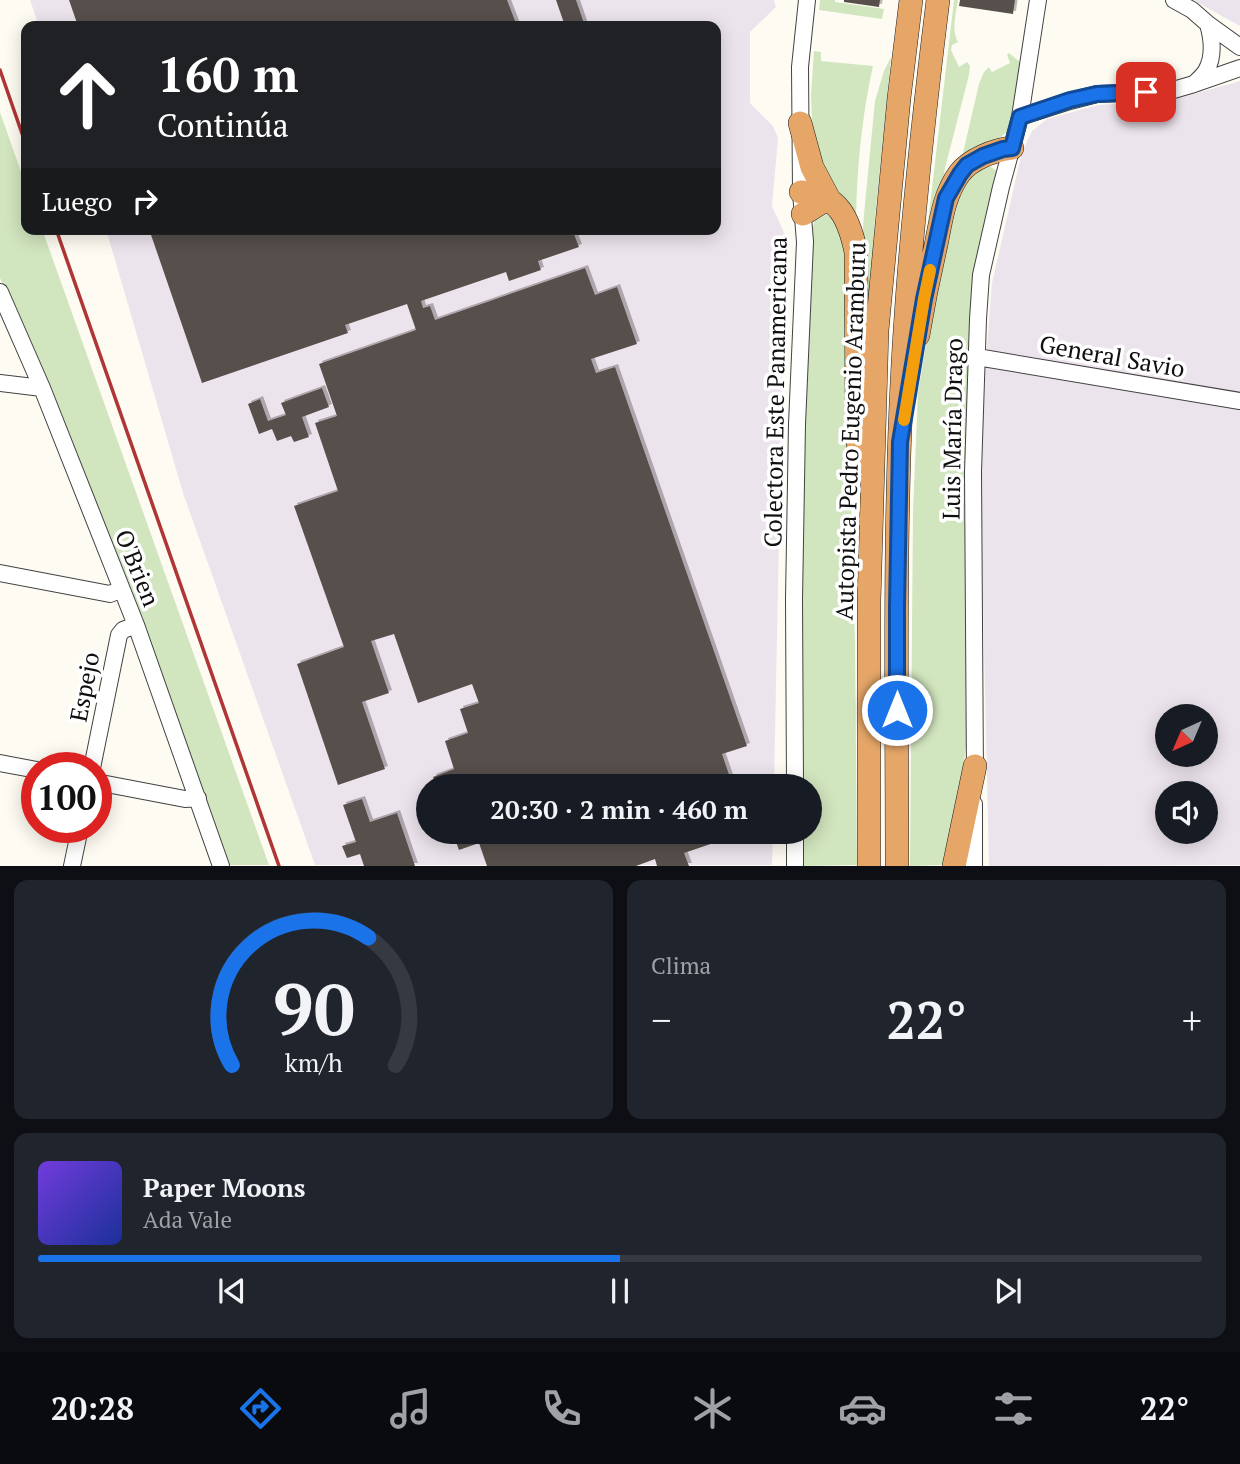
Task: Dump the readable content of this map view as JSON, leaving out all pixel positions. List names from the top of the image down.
{
  "streets": {
    "highway": ["Autopista Pedro Eugenio Aramburu"],
    "street": [
      "General Savio",
      "Colectora Este Panamericana",
      "Luis María Drago",
      "O'Brien",
      "Espejo"
    ]
  },
  "crossings": [
    ["General Savio", "Luis María Drago"],
    ["O'Brien", "Espejo"]
  ],
  "north": "bottom left",
  "page": {
    "turn": ["160 m", "Continúa"],
    "then": "Luego",
    "limit": "100",
    "trip": "20:30 · 2 min · 460 m",
    "tile": "Clima",
    "heat": ["−", "22°", "+"],
    "song": ["Paper Moons", "Ada Vale"],
    "tabs": ["20:28", "22°"],
    "gauge": ["90", "km/h"]
  }
}
